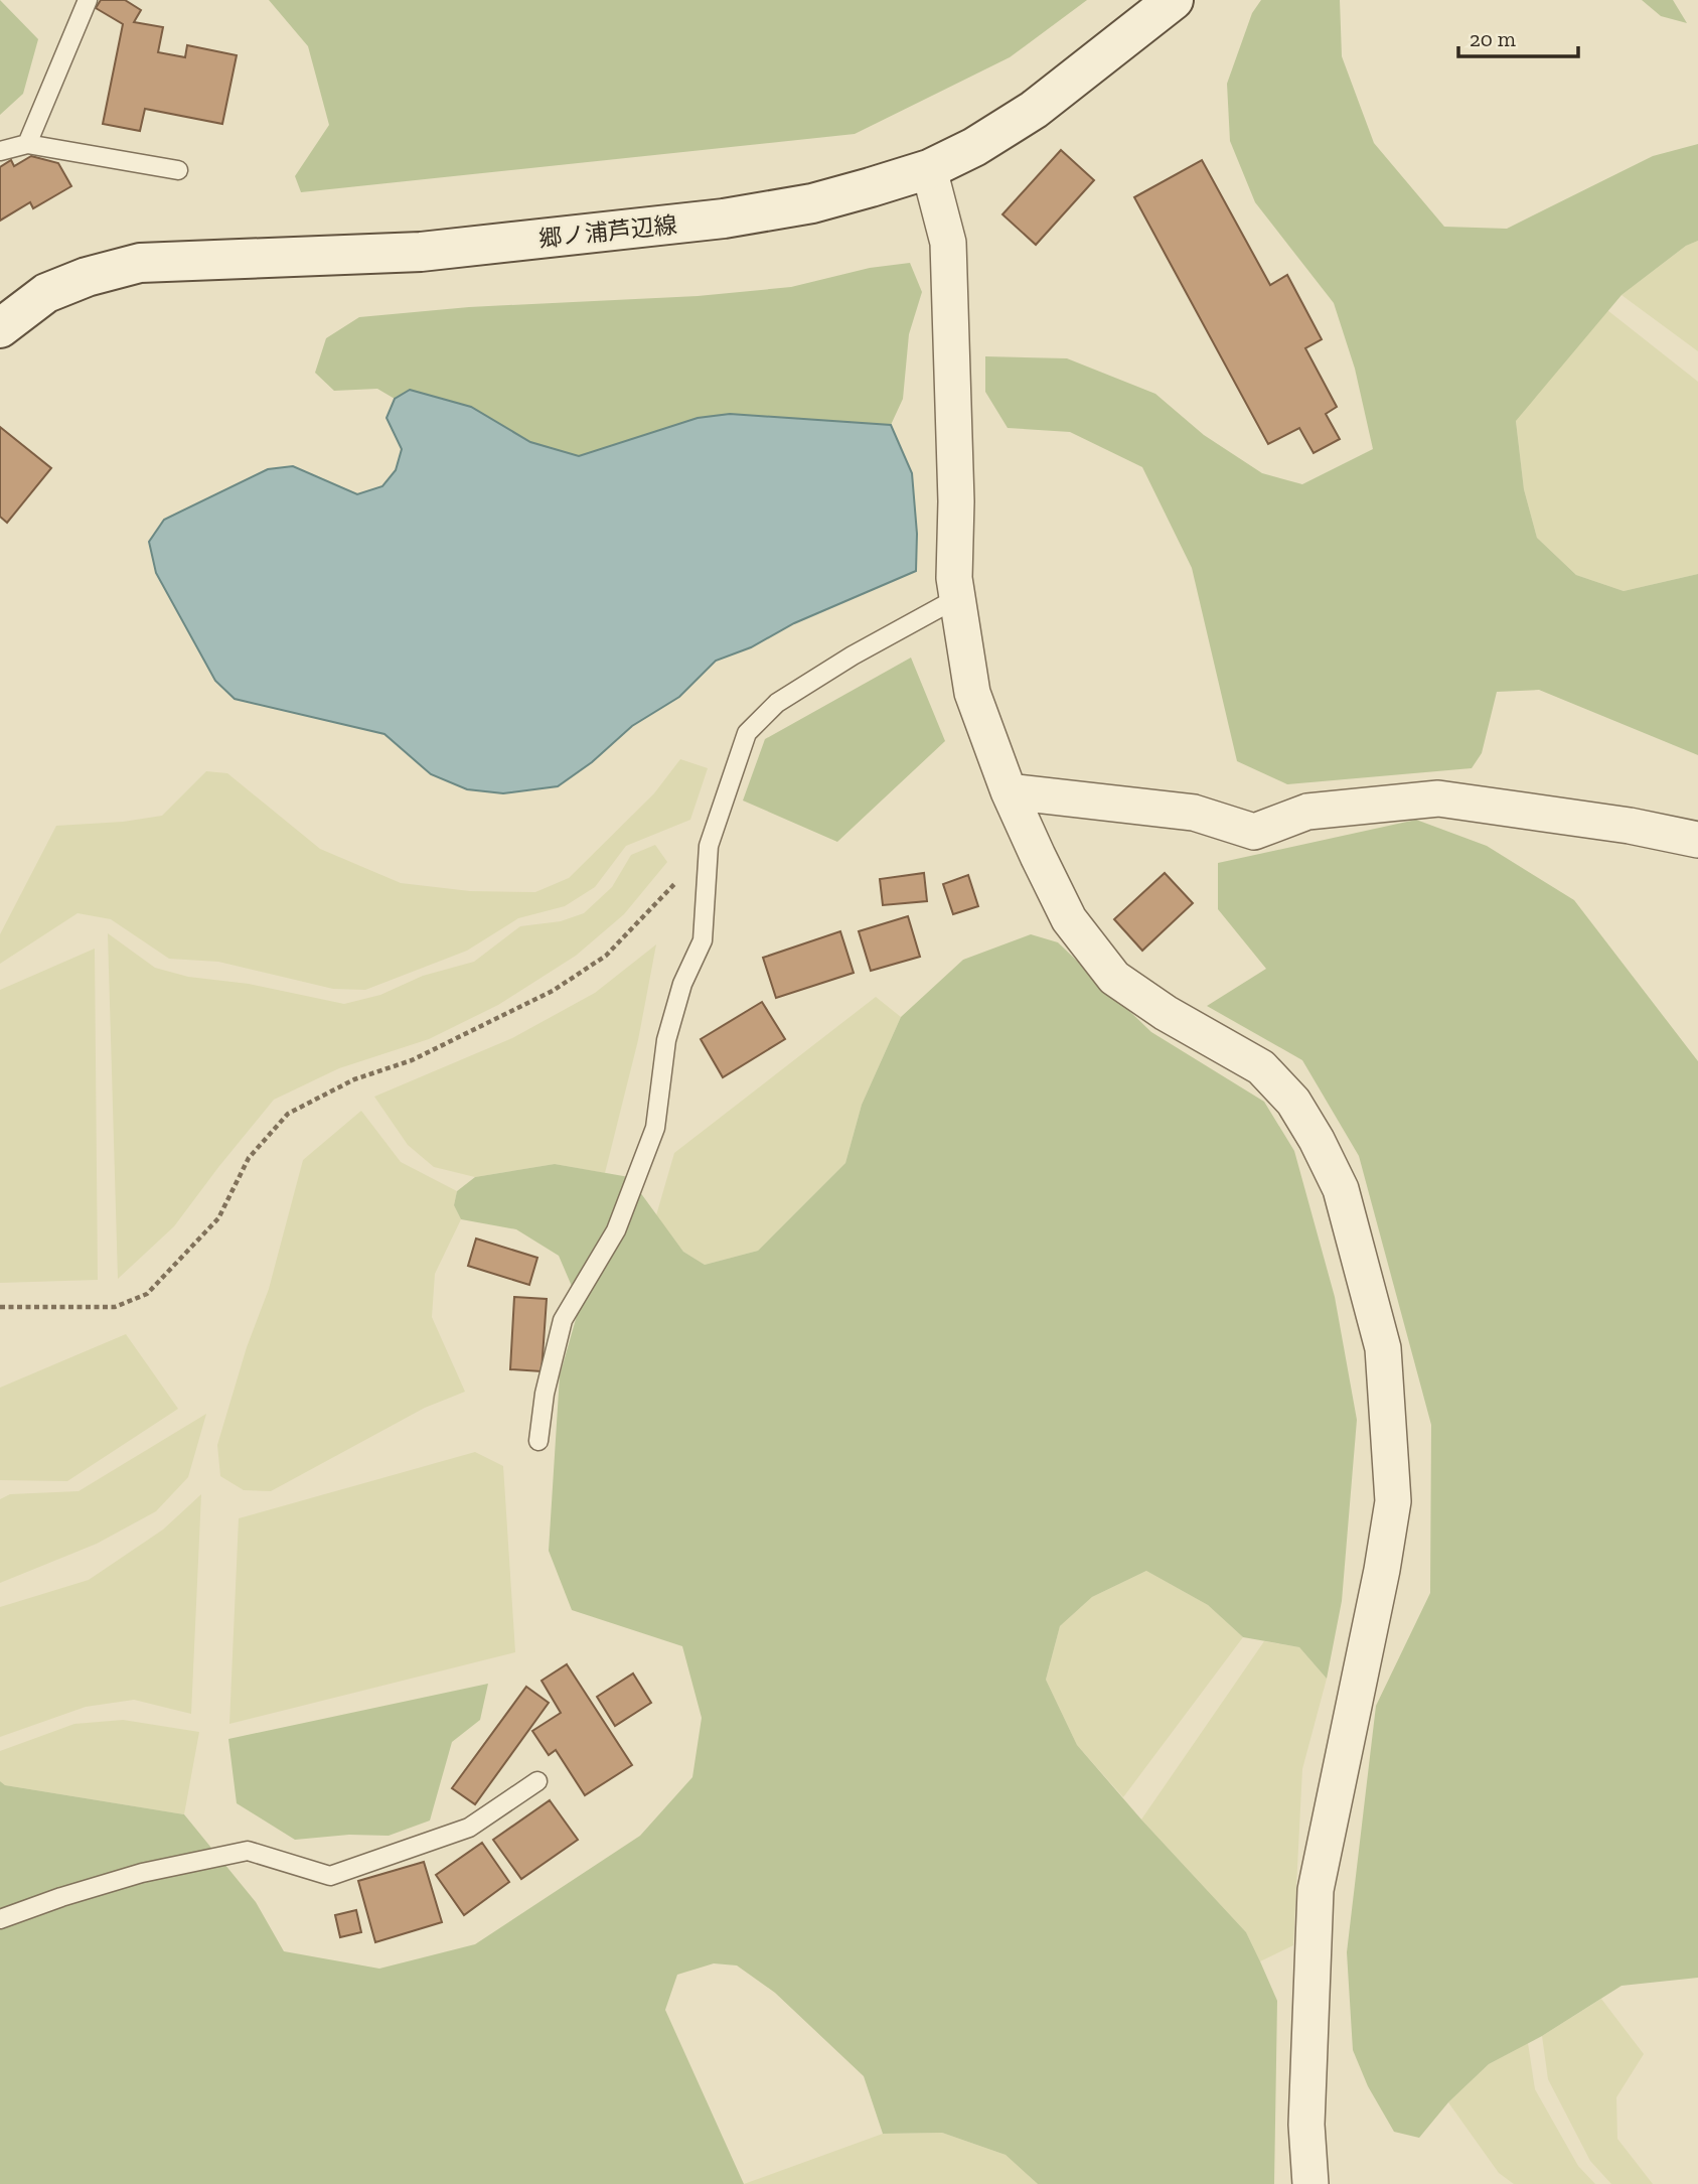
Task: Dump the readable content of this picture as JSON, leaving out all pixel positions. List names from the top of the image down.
{
  "streets": {
    "main road": ["郷ノ浦芦辺線"]
  },
  "scale_bar": "20 m"
}
